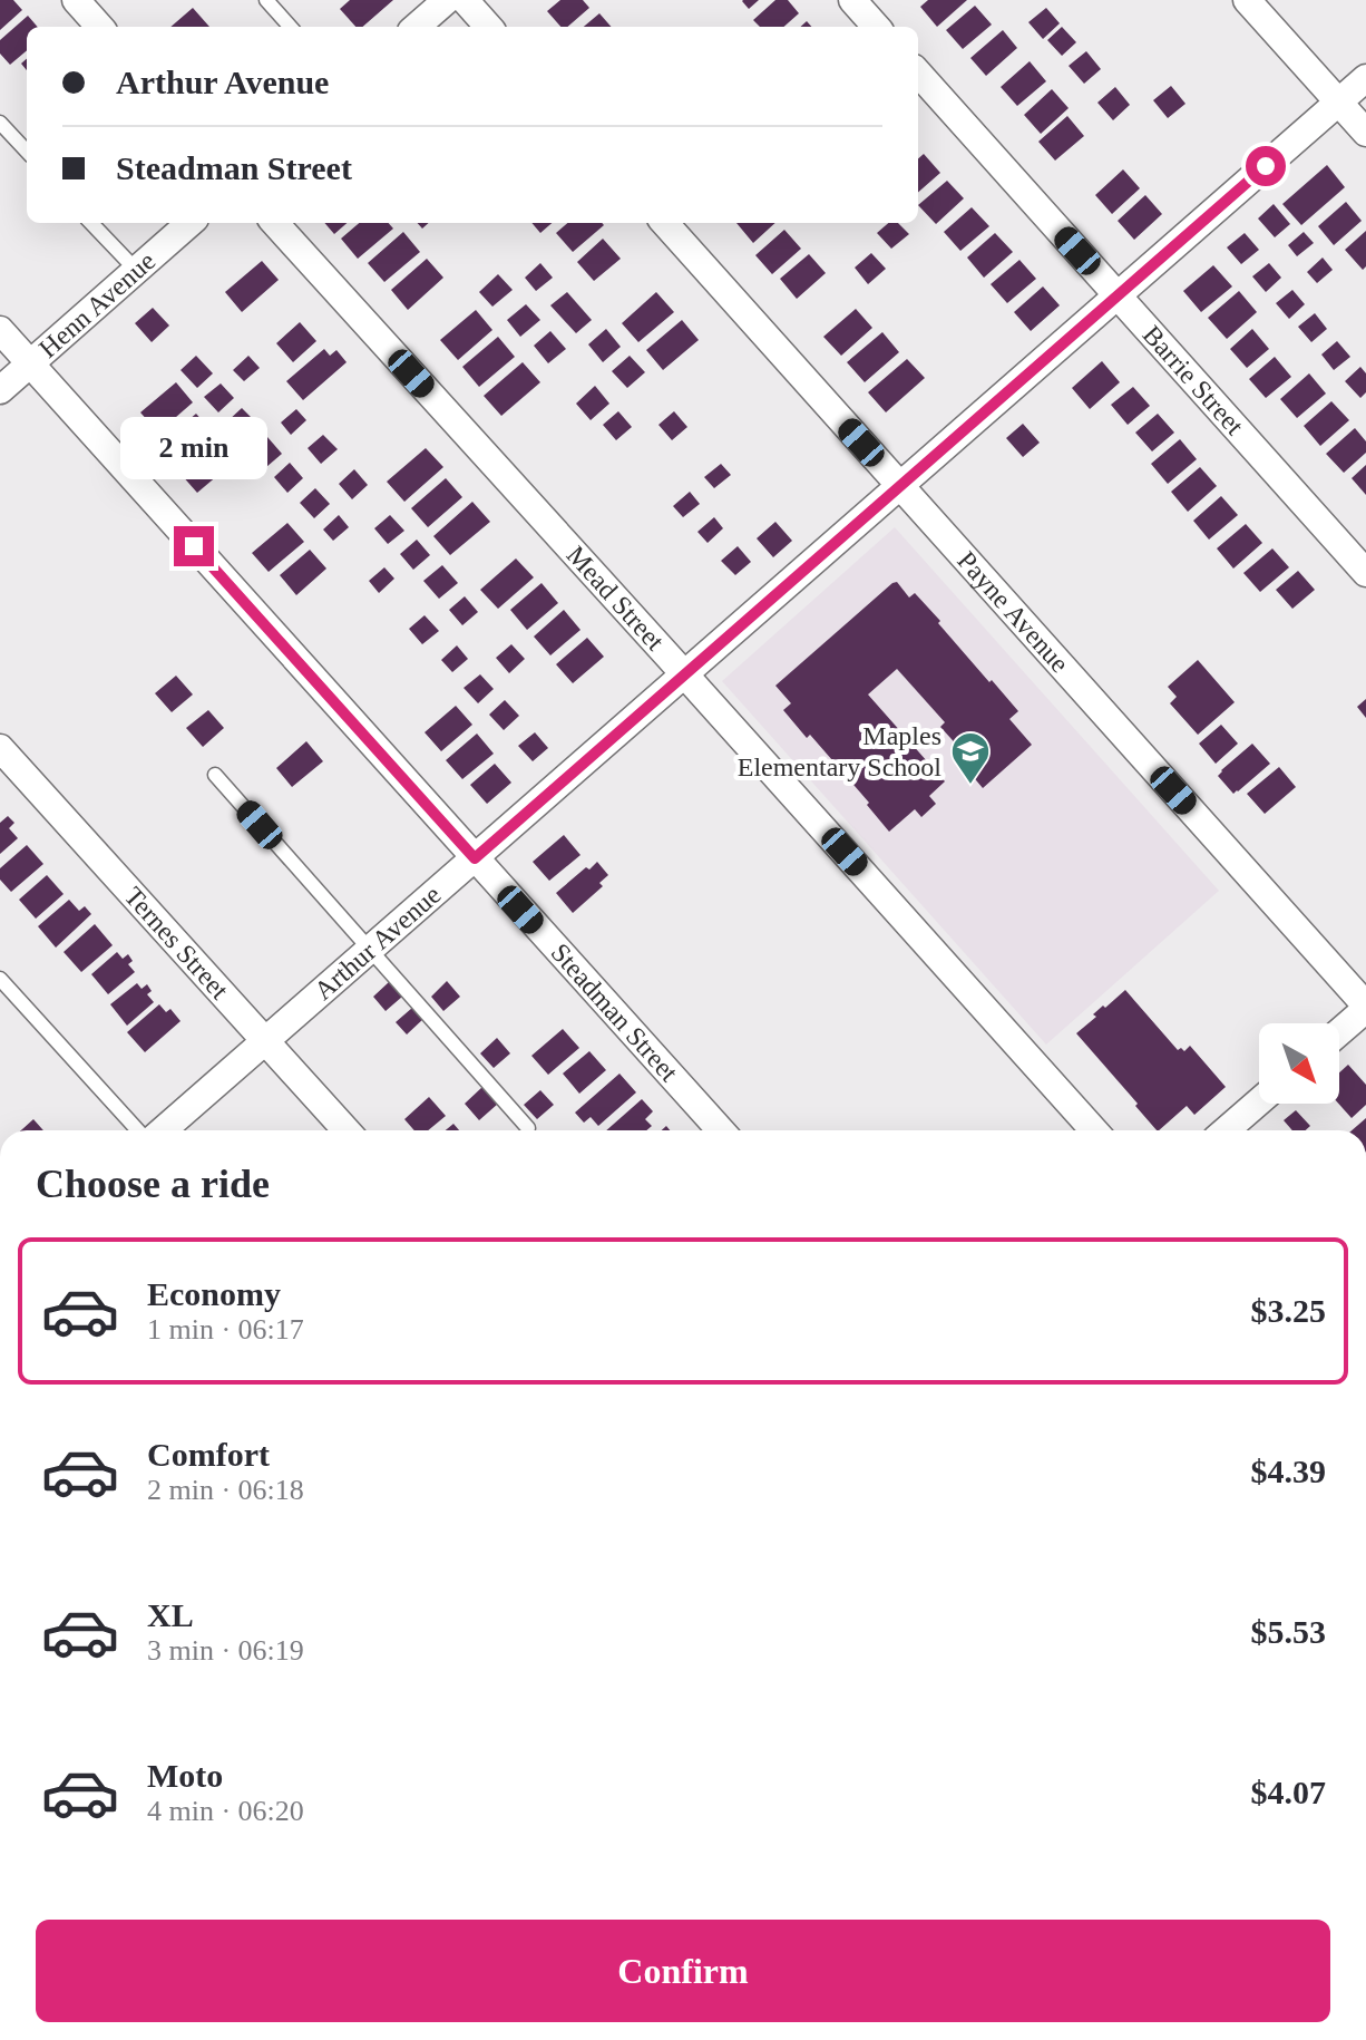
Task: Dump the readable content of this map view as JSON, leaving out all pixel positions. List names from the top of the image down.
{
  "streets": {
    "street": [
      "Henn Avenue",
      "Barrie Street",
      "Mead Street",
      "Payne Avenue",
      "Ternes Street",
      "Arthur Avenue",
      "Steadman Street"
    ]
  },
  "crossings": [
    ["Henn Avenue", "Steadman Street"],
    ["Barrie Street", "Arthur Avenue"],
    ["Mead Street", "Arthur Avenue"],
    ["Payne Avenue", "Arthur Avenue"],
    ["Ternes Street", "Arthur Avenue"],
    ["Arthur Avenue", "Steadman Street"]
  ],
  "places": {
    "school or university": ["Maples Elementary School"]
  },
  "north": "bottom right",
  "page": {
    "banner": ["Arthur Avenue", "Steadman Street"],
    "bubble": "2 min",
    "heading": "Choose a ride",
    "list": [
      {
        "name": "Economy",
        "note": "1 min · 06:17",
        "value": "$3.25"
      },
      {
        "name": "Comfort",
        "note": "2 min · 06:18",
        "value": "$4.39"
      },
      {
        "name": "XL",
        "note": "3 min · 06:19",
        "value": "$5.53"
      },
      {
        "name": "Moto",
        "note": "4 min · 06:20",
        "value": "$4.07"
      }
    ],
    "buttons": "Confirm"
  }
}
